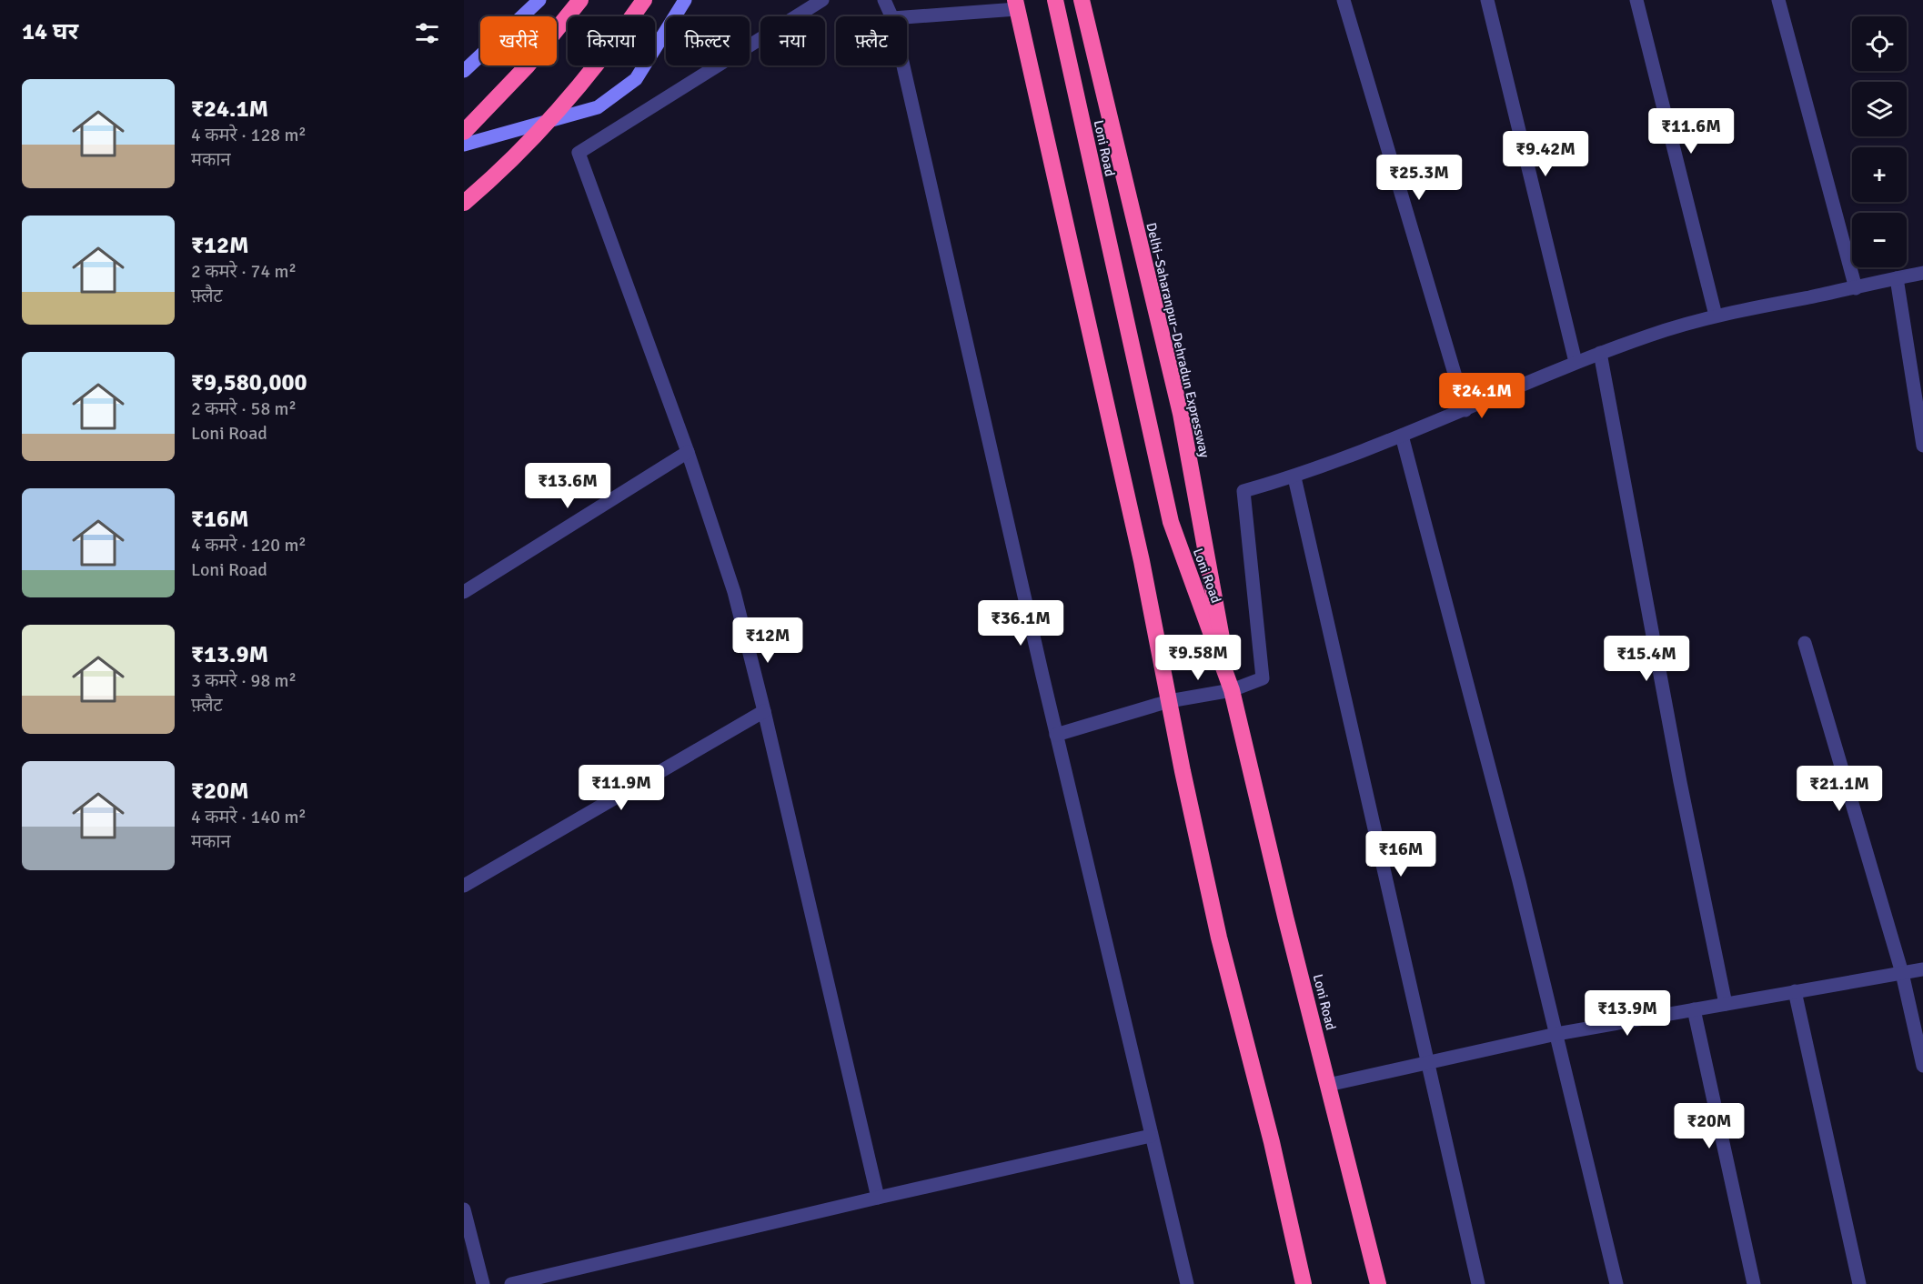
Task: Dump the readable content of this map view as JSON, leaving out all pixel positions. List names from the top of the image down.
{
  "streets": {
    "highway": ["Loni Road", "Delhi–Saharanpur–Dehradun Expressway"]
  },
  "crossings": [
    ["Loni Road", "Delhi–Saharanpur–Dehradun Expressway"]
  ],
  "page": {
    "heading": "14 घर",
    "map_buttons": ["+", "−"],
    "chip": [
      "खरीदें",
      "किराया",
      "फ़िल्टर",
      "नया",
      "फ़्लैट"
    ],
    "list": [
      {
        "name": "₹24.1M",
        "note": "4 कमरे · 128 m² · मकान"
      },
      {
        "name": "₹12M",
        "note": "2 कमरे · 74 m² · फ़्लैट"
      },
      {
        "name": "₹9,580,000",
        "note": "2 कमरे · 58 m² · Loni Road"
      },
      {
        "name": "₹16M",
        "note": "4 कमरे · 120 m² · Loni Road"
      },
      {
        "name": "₹13.9M",
        "note": "3 कमरे · 98 m² · फ़्लैट"
      },
      {
        "name": "₹20M",
        "note": "4 कमरे · 140 m² · मकान"
      }
    ],
    "price": [
      "₹11.6M",
      "₹9.42M",
      "₹25.3M",
      "₹24.1M",
      "₹13.6M",
      "₹36.1M",
      "₹12M",
      "₹9.58M",
      "₹15.4M",
      "₹11.9M",
      "₹21.1M",
      "₹16M",
      "₹13.9M",
      "₹20M"
    ]
  }
}
